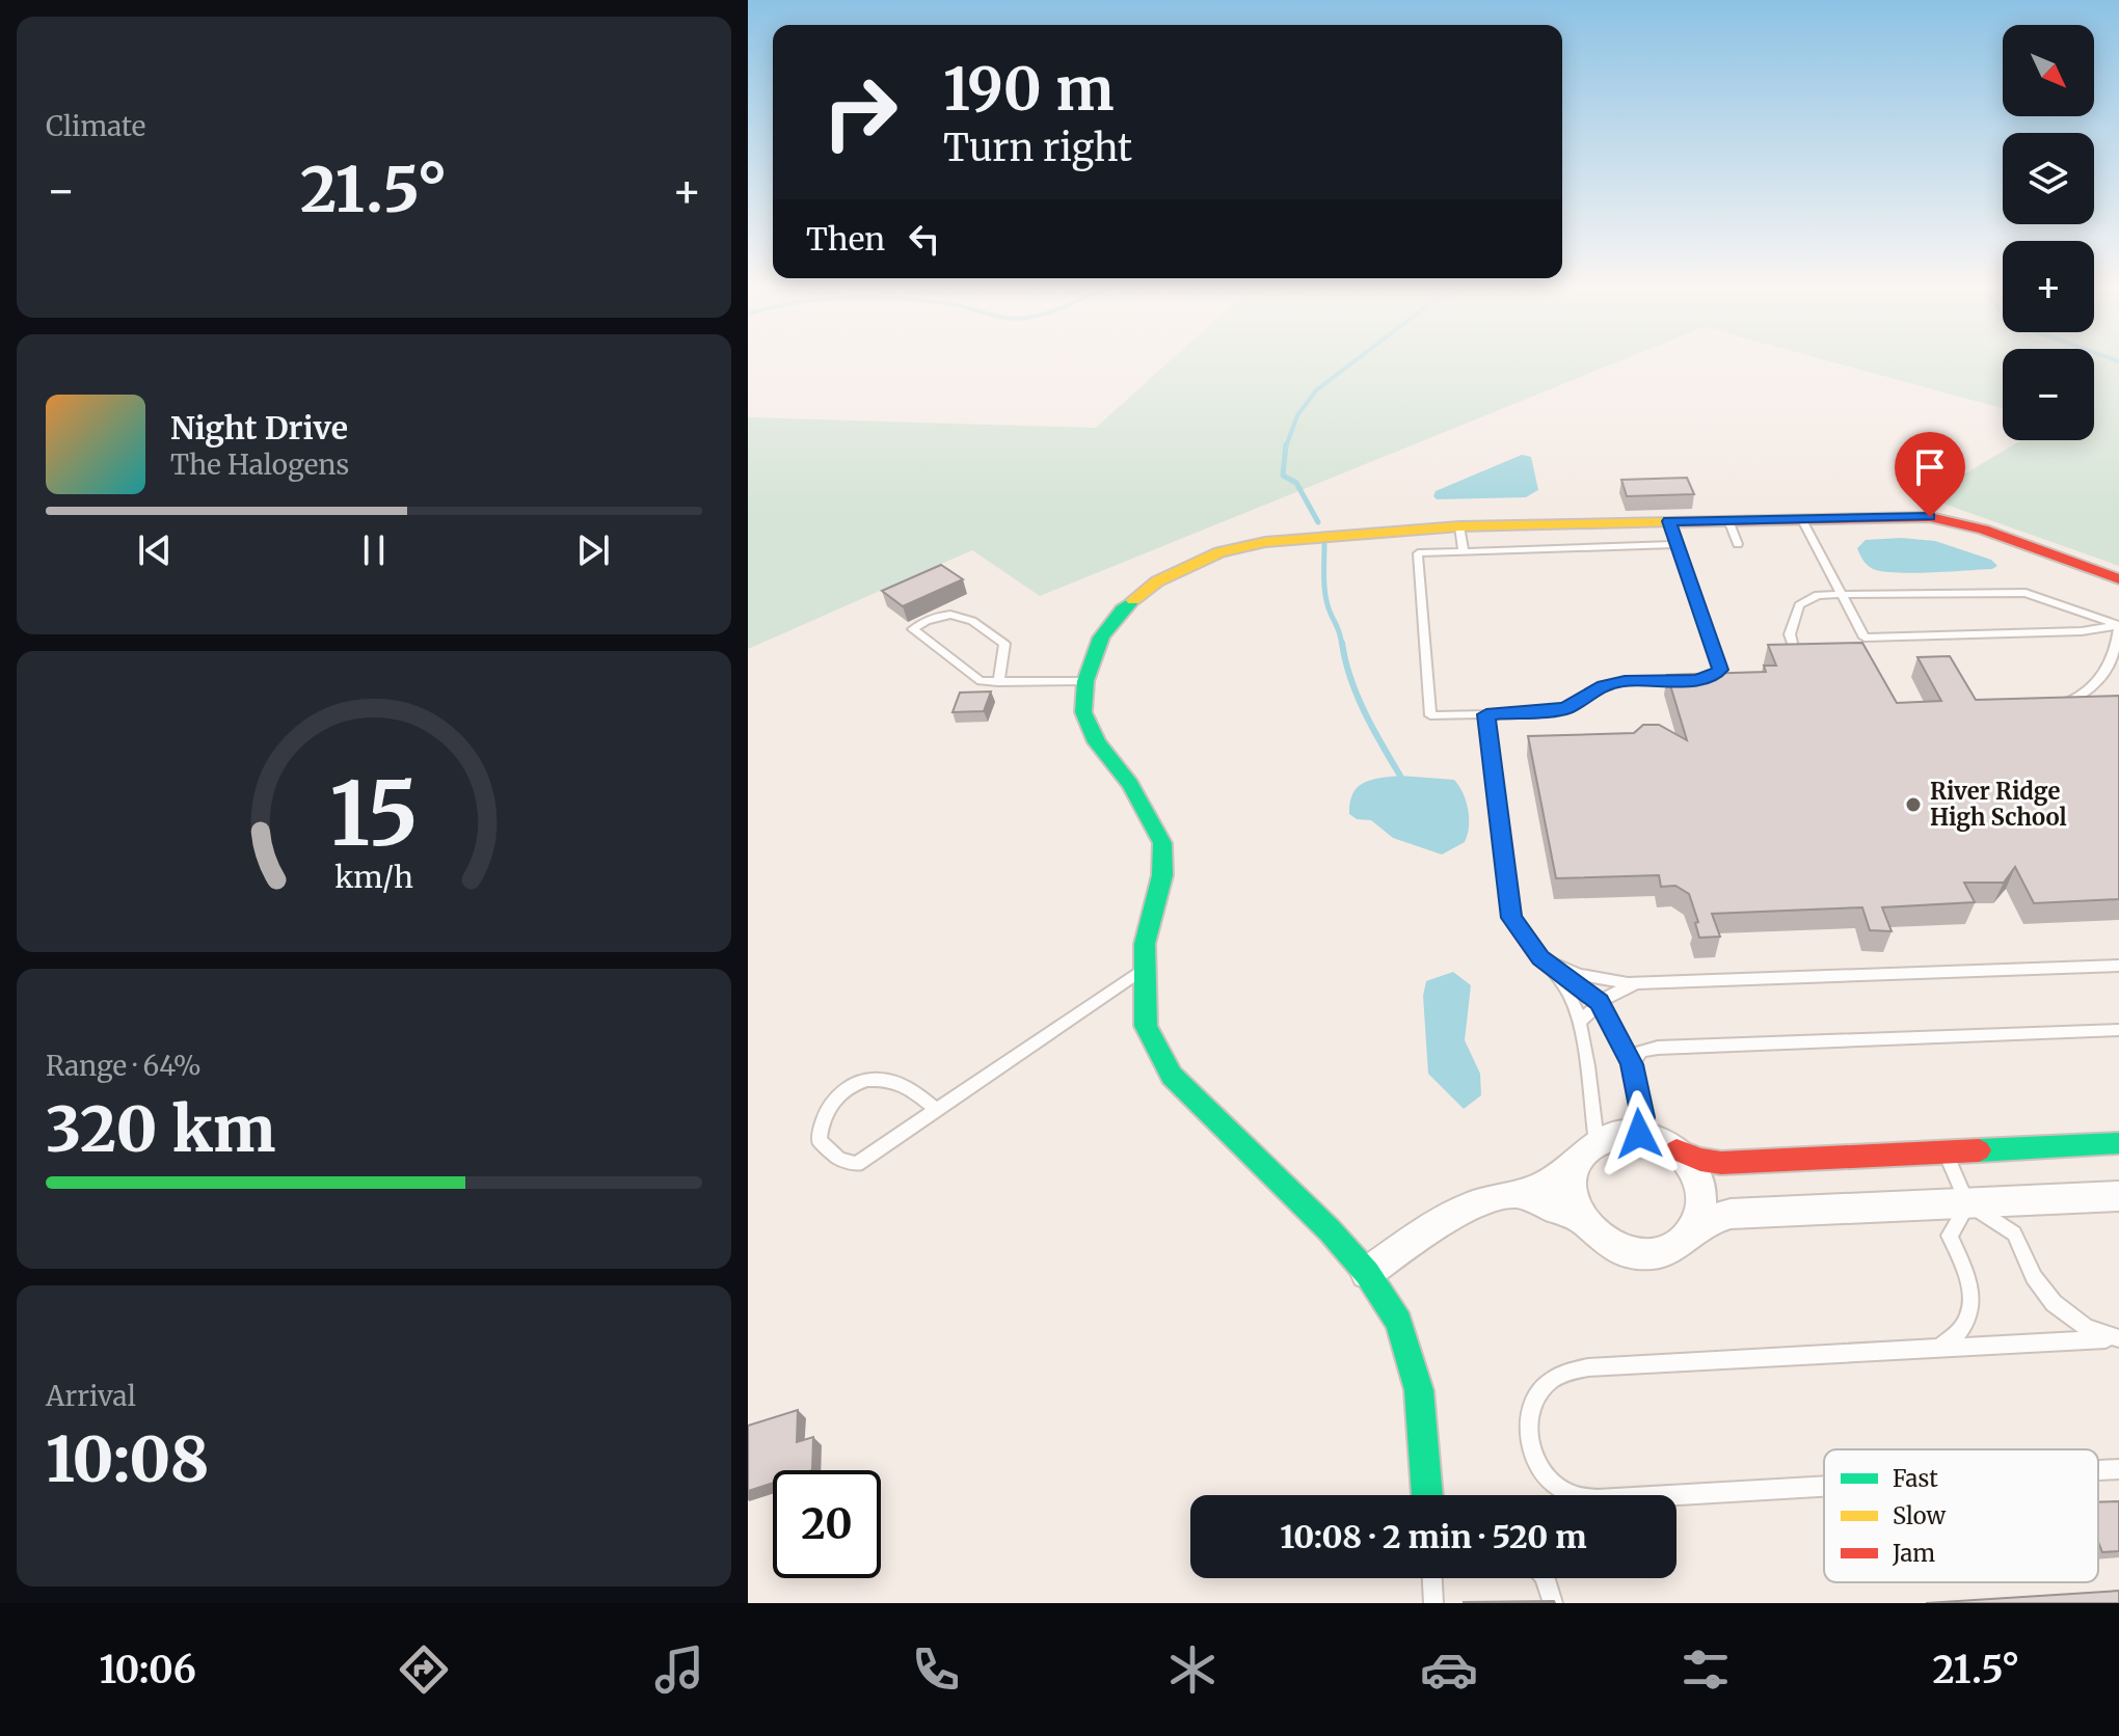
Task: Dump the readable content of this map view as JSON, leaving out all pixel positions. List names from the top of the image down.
{
  "places": ["River Ridge High School"],
  "legend": ["Fast", "Slow", "Jam"],
  "north": "bottom right",
  "page": {
    "tile": [
      "Climate",
      ["Range · 64%", "320 km"],
      ["Arrival", "10:08"]
    ],
    "map_buttons": ["+", "−"],
    "turn": ["190 m", "Turn right"],
    "heat": ["−", "21.5°", "+"],
    "then": "Then",
    "song": ["Night Drive", "The Halogens"],
    "limit": "20",
    "trip": "10:08 · 2 min · 520 m",
    "tabs": ["10:06", "21.5°"],
    "gauge": ["15", "km/h"]
  }
}
